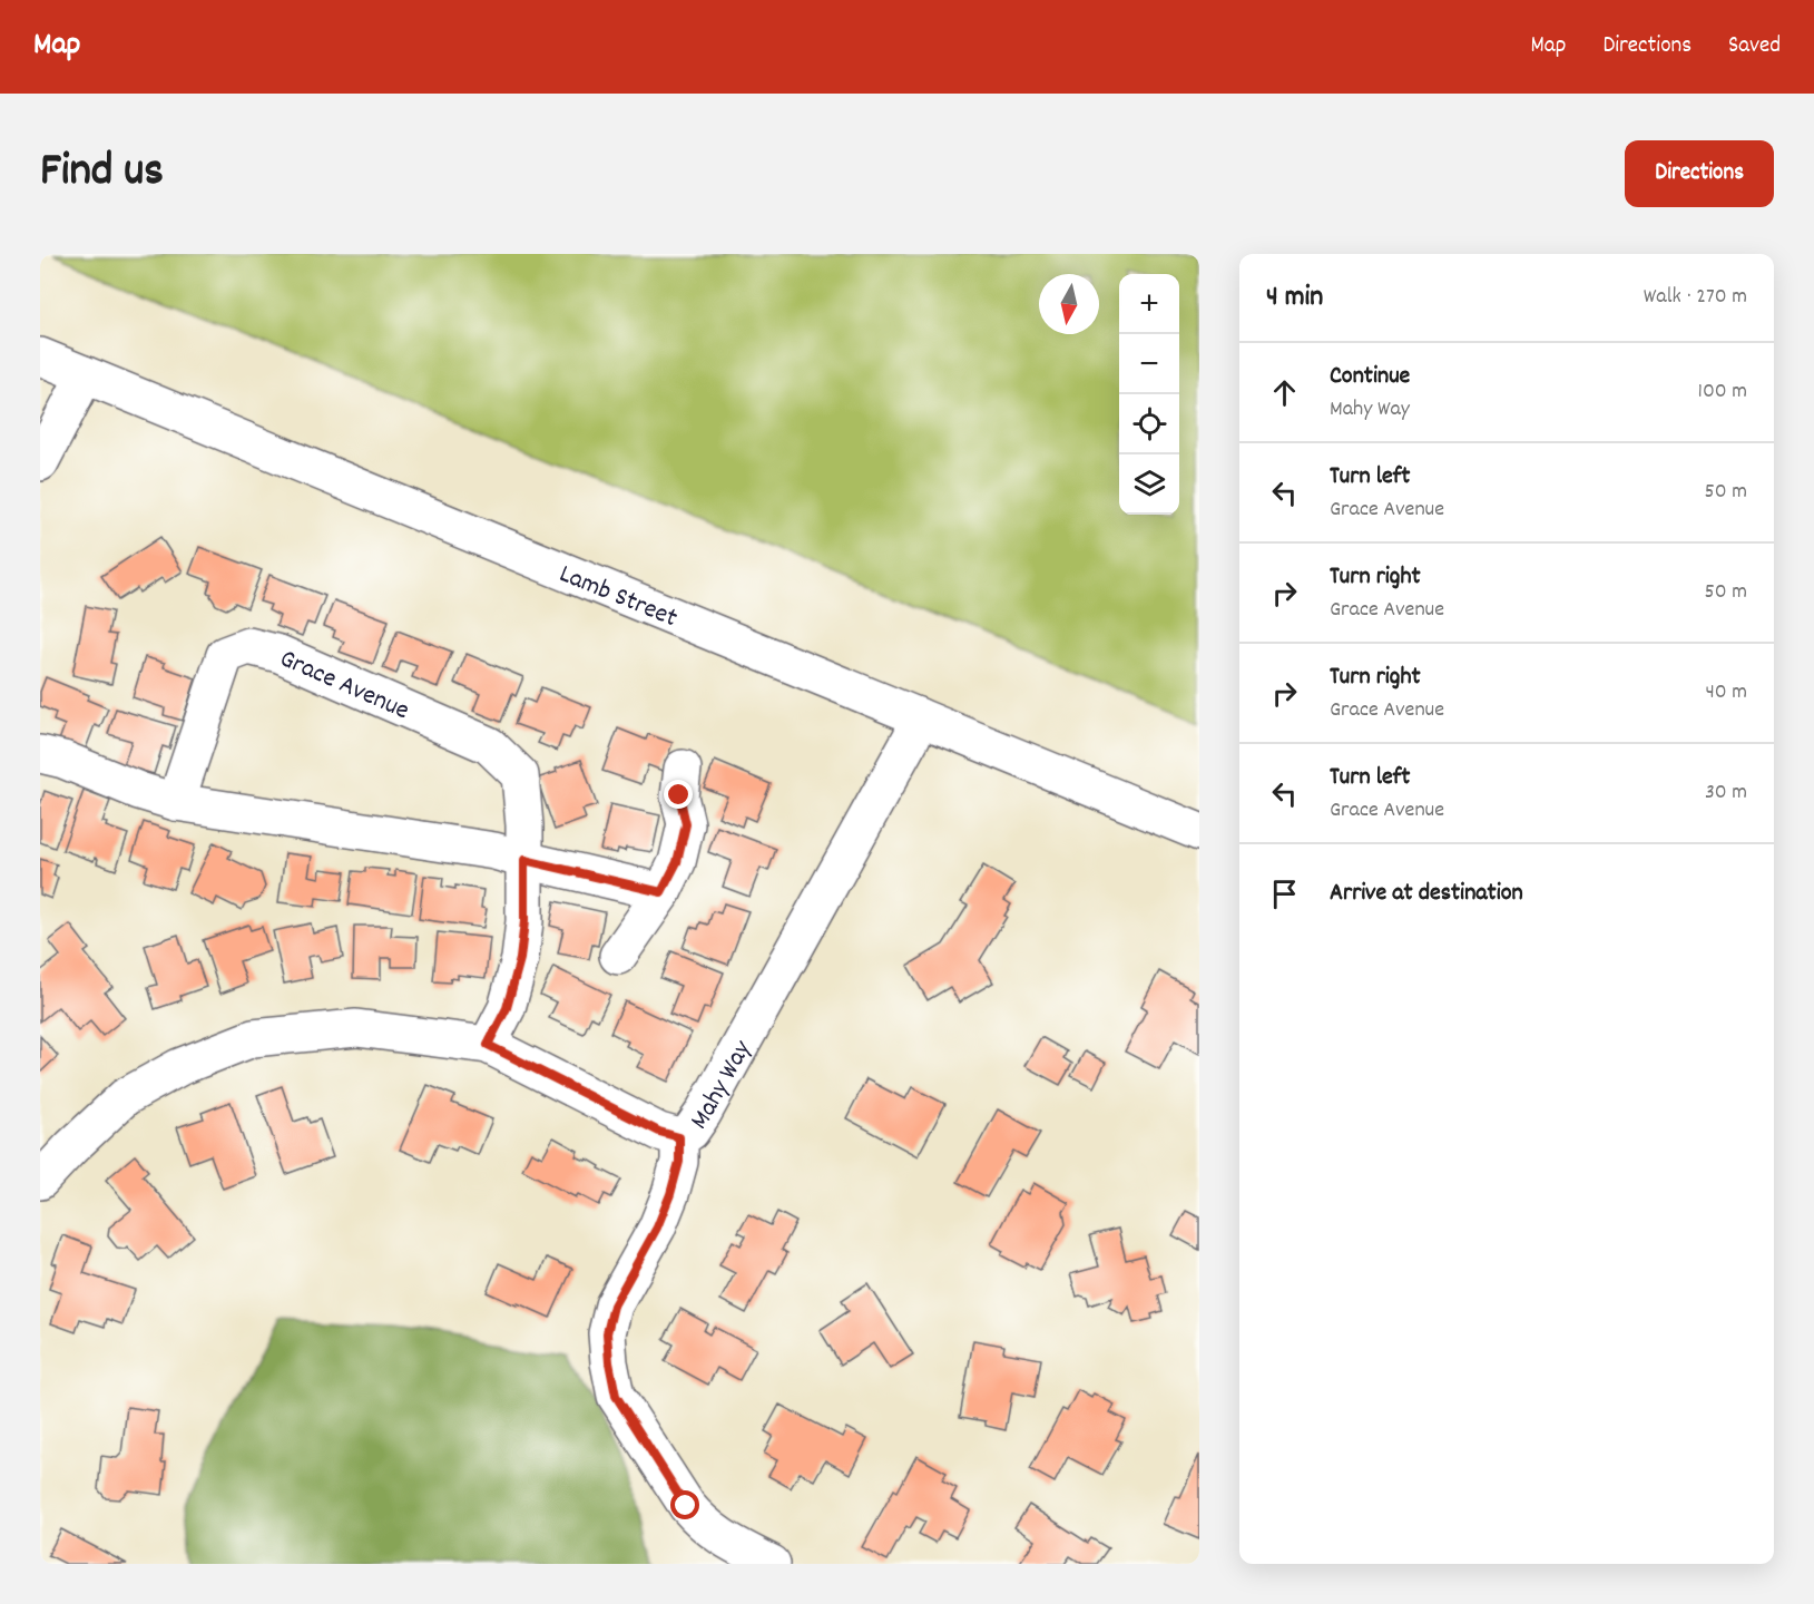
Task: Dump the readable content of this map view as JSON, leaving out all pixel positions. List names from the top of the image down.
{
  "streets": {
    "street": ["Lamb Street", "Grace Avenue", "Mahy Way"]
  },
  "crossings": [
    ["Lamb Street", "Mahy Way"]
  ],
  "north": "bottom",
  "page": {
    "header": "Map",
    "nav": ["Map", "Directions", "Saved"],
    "title": "Find us",
    "buttons": "Directions",
    "heading": ["4 min", "Walk · 270 m"],
    "map_buttons": ["+", "−"],
    "list": [
      ["Continue", "Mahy Way", "100 m"],
      ["Turn left", "Grace Avenue", "50 m"],
      ["Turn right", "Grace Avenue", "50 m"],
      ["Turn right", "Grace Avenue", "40 m"],
      ["Turn left", "Grace Avenue", "30 m"],
      "Arrive at destination"
    ]
  }
}
